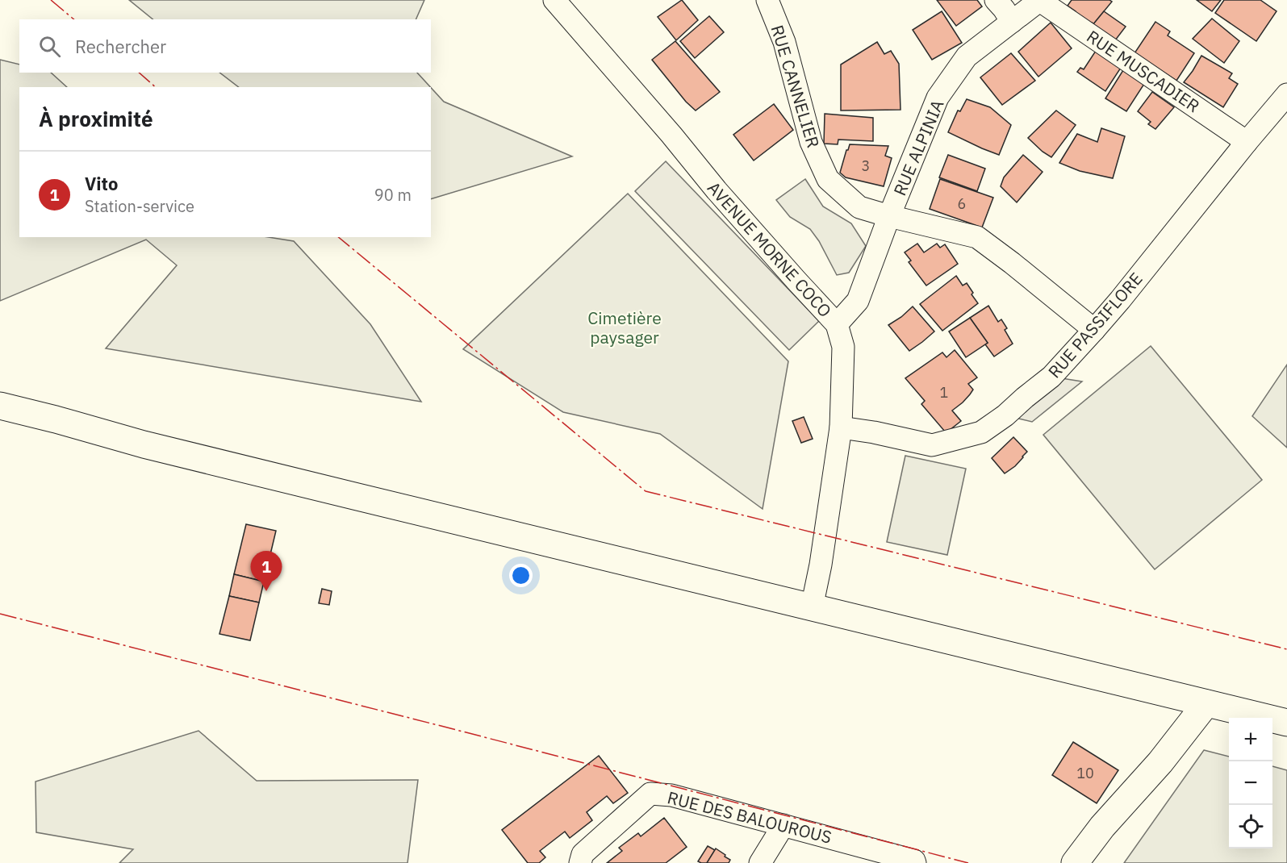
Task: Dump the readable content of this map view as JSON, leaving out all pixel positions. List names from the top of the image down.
{
  "streets": {
    "street": [
      "RUE MUSCADIER",
      "RUE CANNELIER",
      "RUE ALPINIA",
      "AVENUE MORNE COCO",
      "RUE PASSIFLORE",
      "RUE DES BALOUROUS"
    ]
  },
  "crossings": [
    ["RUE MUSCADIER", "RUE ALPINIA"],
    ["RUE MUSCADIER", "RUE PASSIFLORE"],
    ["RUE CANNELIER", "RUE ALPINIA"],
    ["RUE CANNELIER", "RUE PASSIFLORE"],
    ["RUE ALPINIA", "AVENUE MORNE COCO"],
    ["AVENUE MORNE COCO", "RUE PASSIFLORE"]
  ],
  "parks": ["Cimetière paysager"],
  "house_numbers": [
    "3",
    "6",
    "1",
    "10"
  ],
  "page": {
    "search": "Rechercher",
    "heading": "À proximité",
    "list": [
      {
        "mark": "1",
        "name": "Vito",
        "note": "Station-service",
        "value": "90 m"
      }
    ],
    "pins": "1",
    "map_buttons": ["+", "−"]
  }
}
